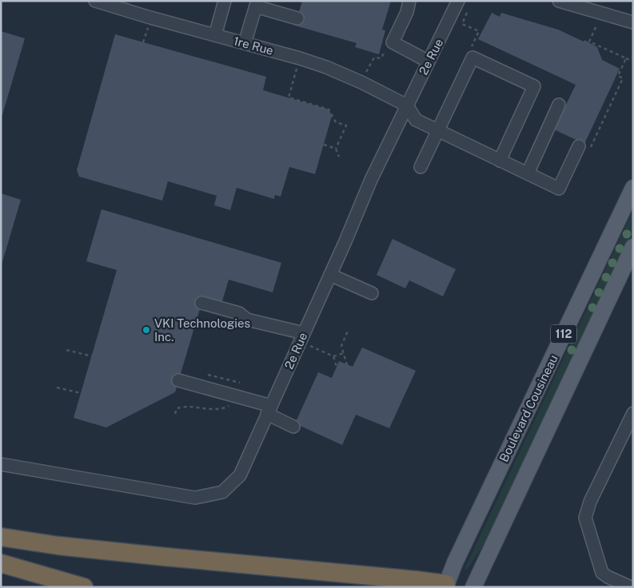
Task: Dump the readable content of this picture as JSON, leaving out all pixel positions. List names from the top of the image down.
{
  "streets": {
    "main road": ["112", "Boulevard Cousineau"],
    "street": ["1re Rue", "2e Rue"]
  },
  "crossings": [
    ["1re Rue", "2e Rue"]
  ],
  "places": ["VKI Technologies Inc."]
}
